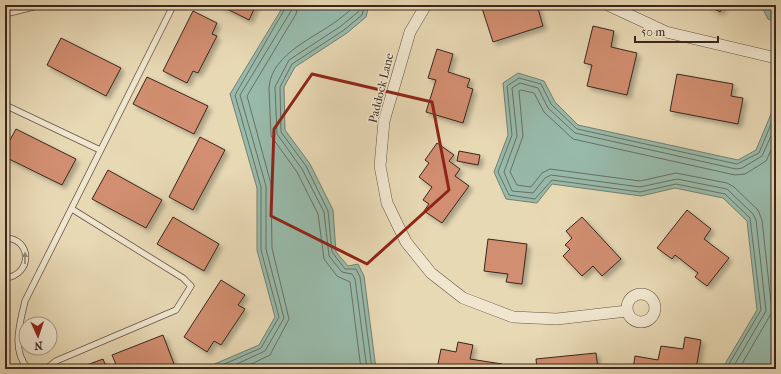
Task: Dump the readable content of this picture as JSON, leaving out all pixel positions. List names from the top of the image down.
{
  "streets": {
    "street": ["Paddock Lane"]
  },
  "scale_bar": "50 m",
  "north": "bottom"
}
